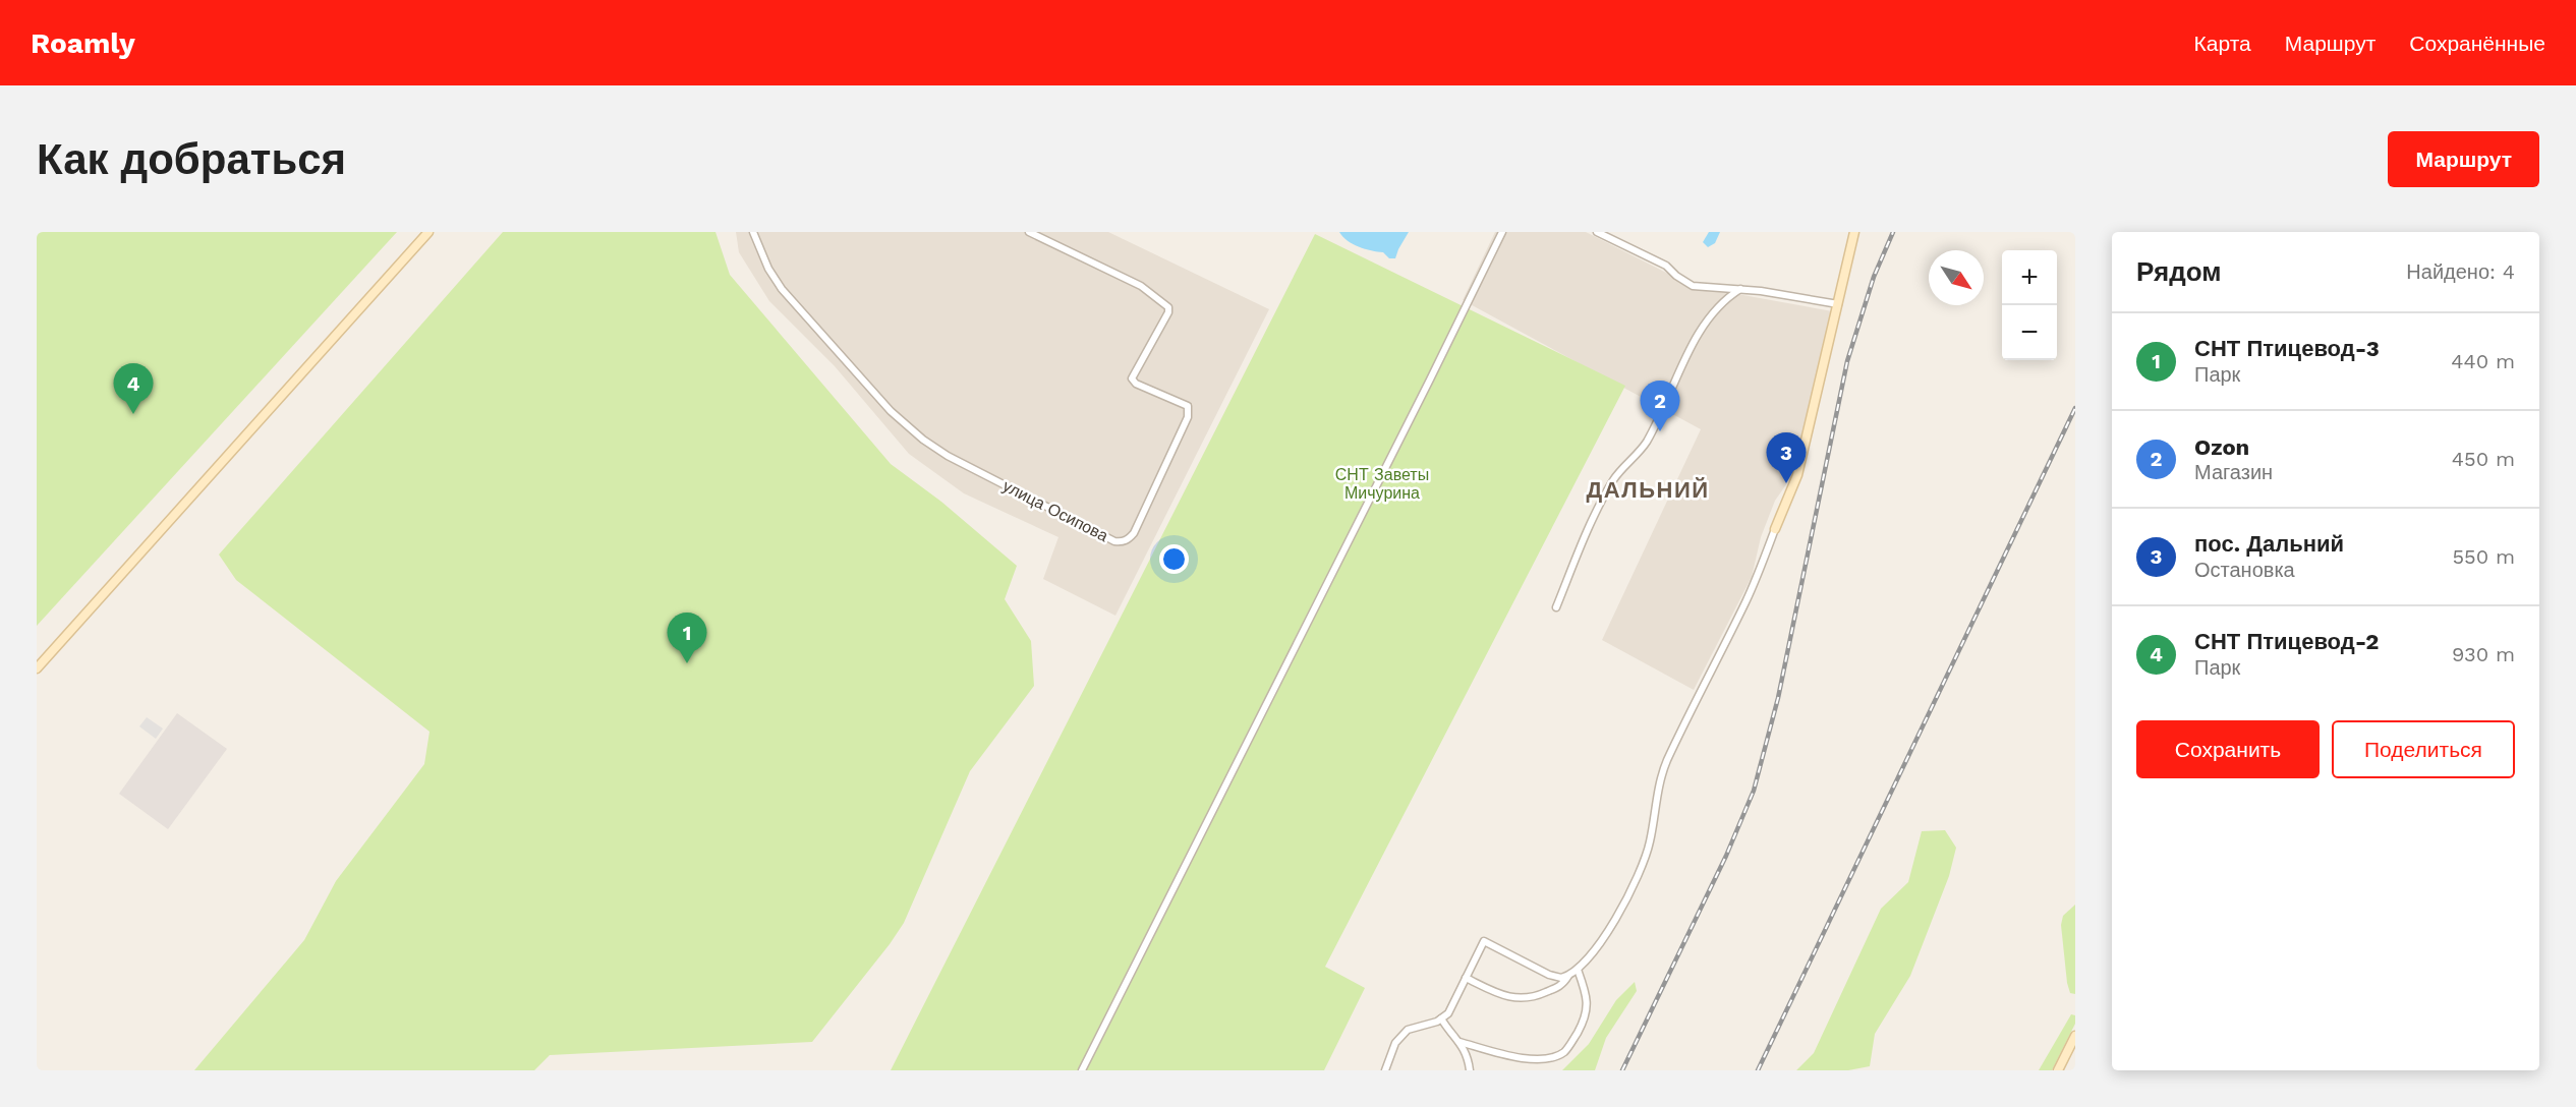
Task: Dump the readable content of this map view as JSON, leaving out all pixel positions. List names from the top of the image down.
{
  "streets": {
    "street": ["улица Осипова"]
  },
  "districts": ["ДАЛЬНИЙ"],
  "parks": ["СНТ Заветы Мичурина"],
  "north": "bottom right",
  "page": {
    "header": "Roamly",
    "nav": ["Карта", "Маршрут", "Сохранённые"],
    "buttons": [
      "Маршрут",
      ["Сохранить", "Поделиться"]
    ],
    "title": "Как добраться",
    "heading": ["Рядом", "Найдено: 4"],
    "map_buttons": ["+", "−"],
    "list": [
      {
        "mark": "1",
        "name": "СНТ Птицевод-3",
        "note": "Парк",
        "value": "440 m"
      },
      {
        "mark": "2",
        "name": "Ozon",
        "note": "Магазин",
        "value": "450 m"
      },
      {
        "mark": "3",
        "name": "пос. Дальний",
        "note": "Остановка",
        "value": "550 m"
      },
      {
        "mark": "4",
        "name": "СНТ Птицевод-2",
        "note": "Парк",
        "value": "930 m"
      }
    ],
    "pins": [
      "4",
      "2",
      "3",
      "1"
    ]
  }
}
